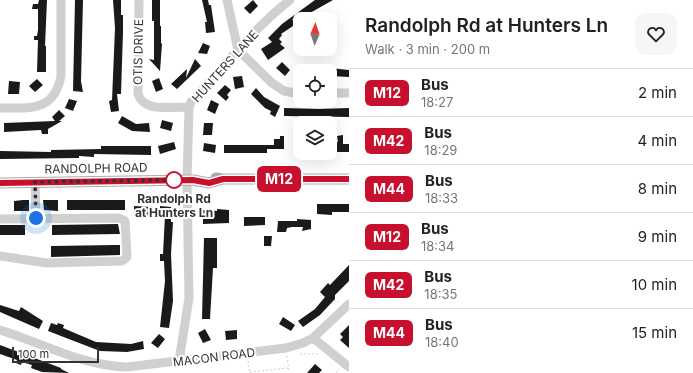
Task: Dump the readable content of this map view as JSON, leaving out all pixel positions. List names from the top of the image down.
{
  "streets": {
    "main road": ["RANDOLPH ROAD"],
    "street": ["OTIS DRIVE", "HUNTERS LANE", "MACON ROAD"]
  },
  "crossings": [
    ["OTIS DRIVE", "HUNTERS LANE"],
    ["HUNTERS LANE", "RANDOLPH ROAD"],
    ["HUNTERS LANE", "MACON ROAD"]
  ],
  "places": ["Randolph Rd at Hunters Ln"],
  "lines": ["bus line M12"],
  "scale_bar": "100 m",
  "north": "top",
  "page": {
    "on_map": "M12",
    "heading": ["Randolph Rd at Hunters Ln", "Walk · 3 min · 200 m"],
    "list": [
      {
        "mark": "M12",
        "name": "Bus",
        "note": "18:27",
        "value": "2 min"
      },
      {
        "mark": "M42",
        "name": "Bus",
        "note": "18:29",
        "value": "4 min"
      },
      {
        "mark": "M44",
        "name": "Bus",
        "note": "18:33",
        "value": "8 min"
      },
      {
        "mark": "M12",
        "name": "Bus",
        "note": "18:34",
        "value": "9 min"
      },
      {
        "mark": "M42",
        "name": "Bus",
        "note": "18:35",
        "value": "10 min"
      },
      {
        "mark": "M44",
        "name": "Bus",
        "note": "18:40",
        "value": "15 min"
      }
    ],
    "scale": "100 m"
  }
}
